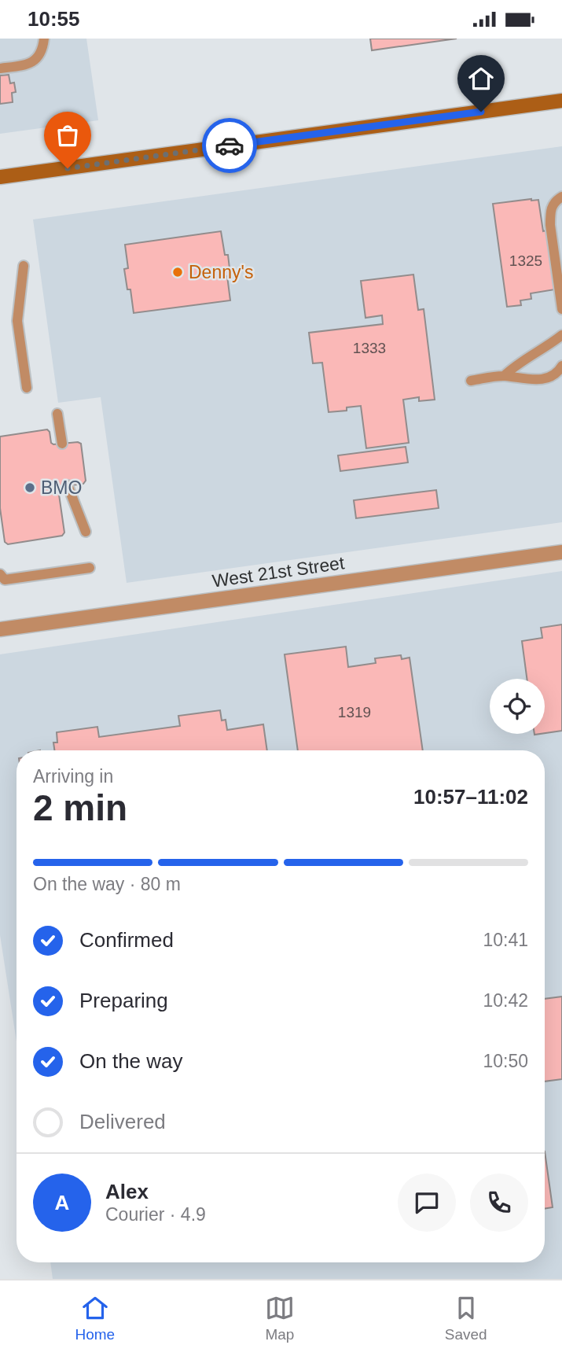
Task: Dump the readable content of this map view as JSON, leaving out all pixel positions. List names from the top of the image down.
{
  "streets": {
    "street": ["West 21st Street"]
  },
  "places": ["Denny's", "BMO"],
  "house_numbers": ["1325", "1333", "1319"],
  "page": {
    "status": "10:55",
    "heading": ["2 min", "Arriving in", "10:57–11:02"],
    "panel": ["Alex", "Courier · 4.9"],
    "bar": "On the way · 80 m",
    "list": [
      ["Confirmed", "10:41"],
      ["Preparing", "10:42"],
      ["On the way", "10:50"],
      "Delivered"
    ],
    "round": "A",
    "tabs": ["Home", "Map", "Saved"]
  }
}
